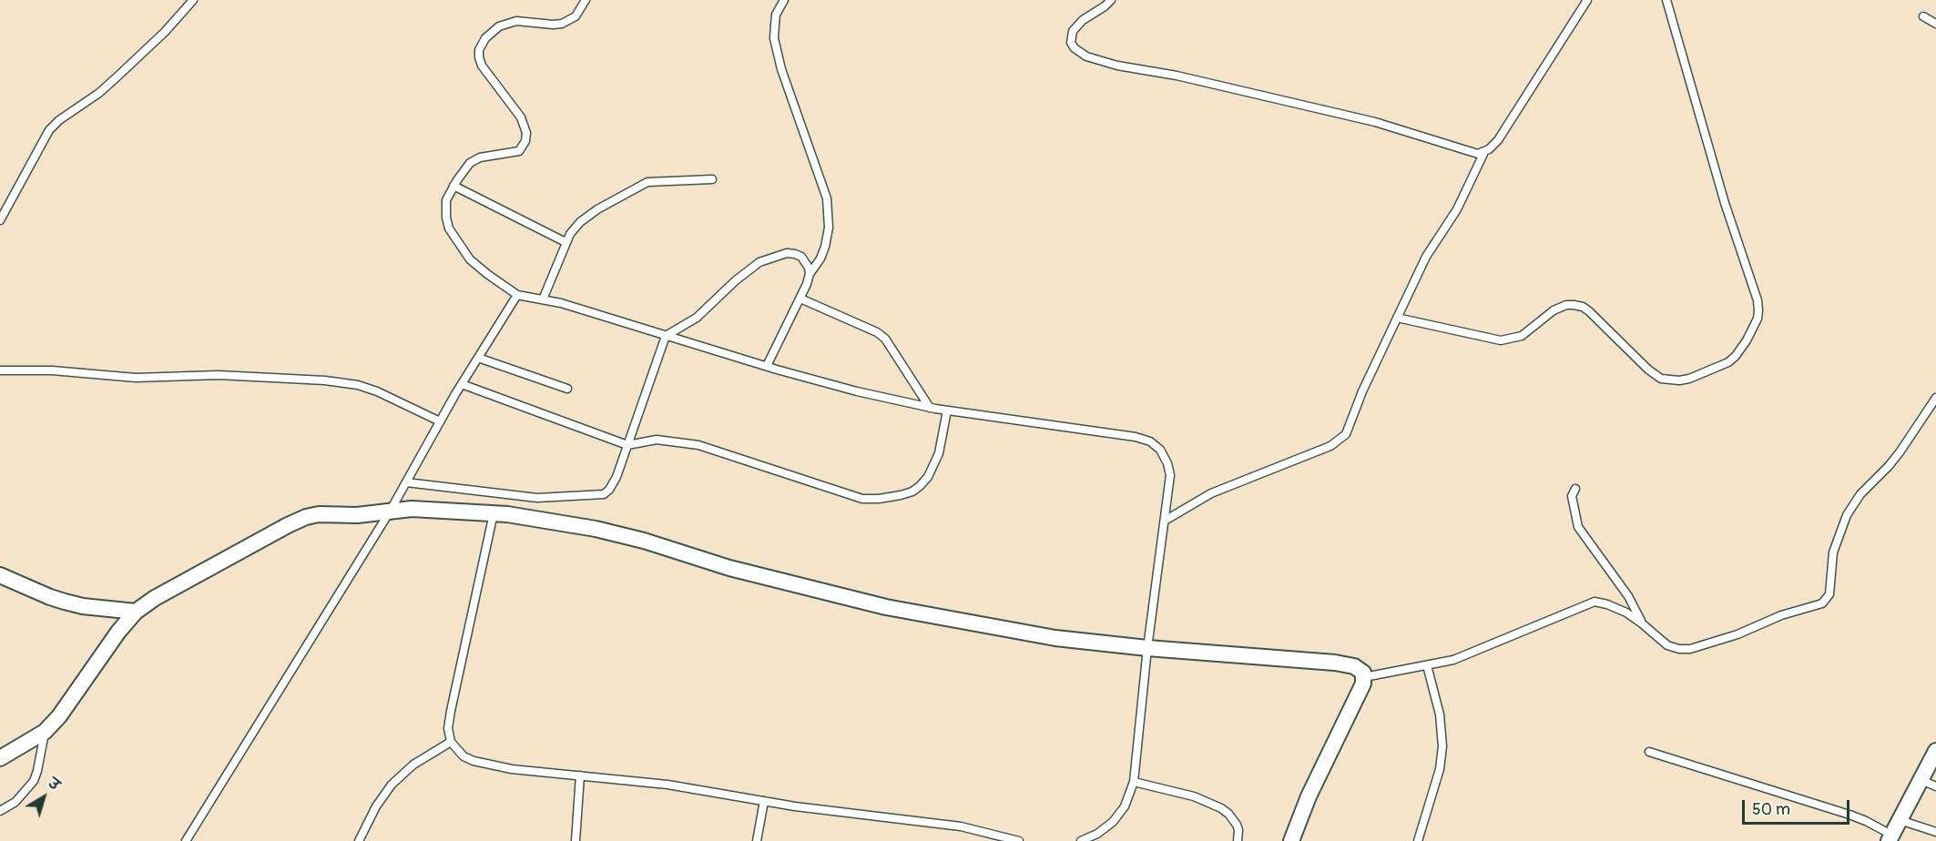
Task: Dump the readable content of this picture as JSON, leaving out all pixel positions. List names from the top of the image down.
{
  "scale_bar": "50 m",
  "north": "top right"
}
